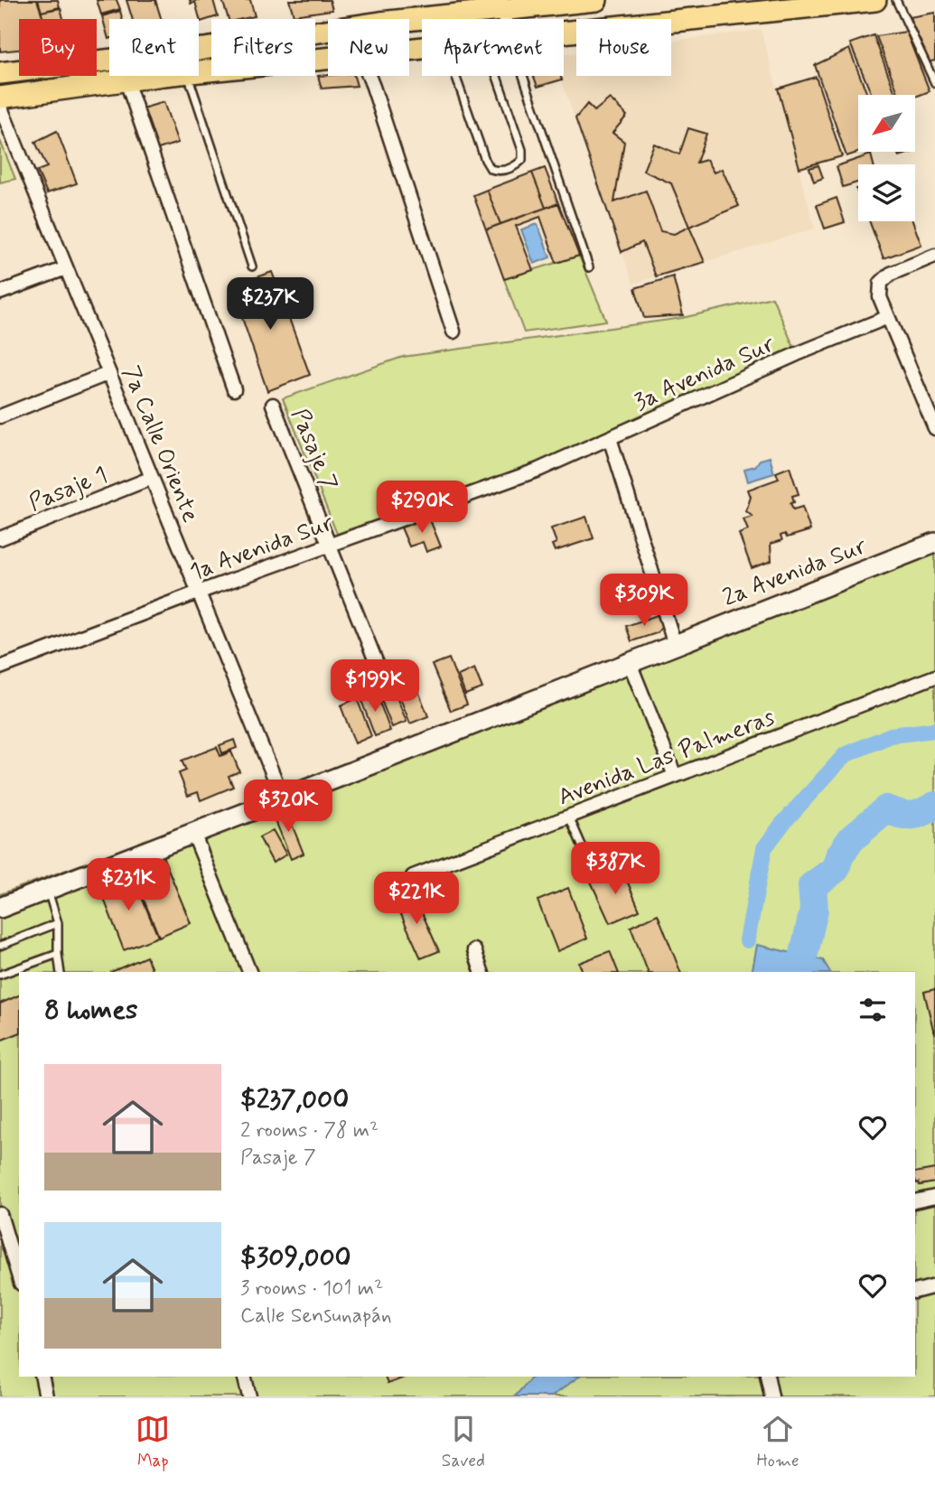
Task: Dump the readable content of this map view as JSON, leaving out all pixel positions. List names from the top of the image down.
{
  "streets": {
    "street": [
      "3a Avenida Sur",
      "7a Calle Oriente",
      "Pasaje 7",
      "Pasaje 1",
      "1a Avenida Sur",
      "2a Avenida Sur",
      "Avenida Las Palmeras"
    ]
  },
  "crossings": [
    ["3a Avenida Sur", "1a Avenida Sur"],
    ["7a Calle Oriente", "Pasaje 1"],
    ["7a Calle Oriente", "1a Avenida Sur"],
    ["7a Calle Oriente", "2a Avenida Sur"],
    ["Pasaje 7", "1a Avenida Sur"]
  ],
  "north": "bottom left",
  "page": {
    "chip": [
      "Buy",
      "Rent",
      "Filters",
      "New",
      "Apartment",
      "House"
    ],
    "price": [
      "$237K",
      "$290K",
      "$309K",
      "$199K",
      "$320K",
      "$387K",
      "$231K",
      "$221K"
    ],
    "heading": "8 homes",
    "list": [
      {
        "name": "$237,000",
        "note": "2 rooms · 78 m² · Pasaje 7"
      },
      {
        "name": "$309,000",
        "note": "3 rooms · 101 m² · Calle Sensunapán"
      }
    ],
    "tabs": ["Map", "Saved", "Home"]
  }
}
